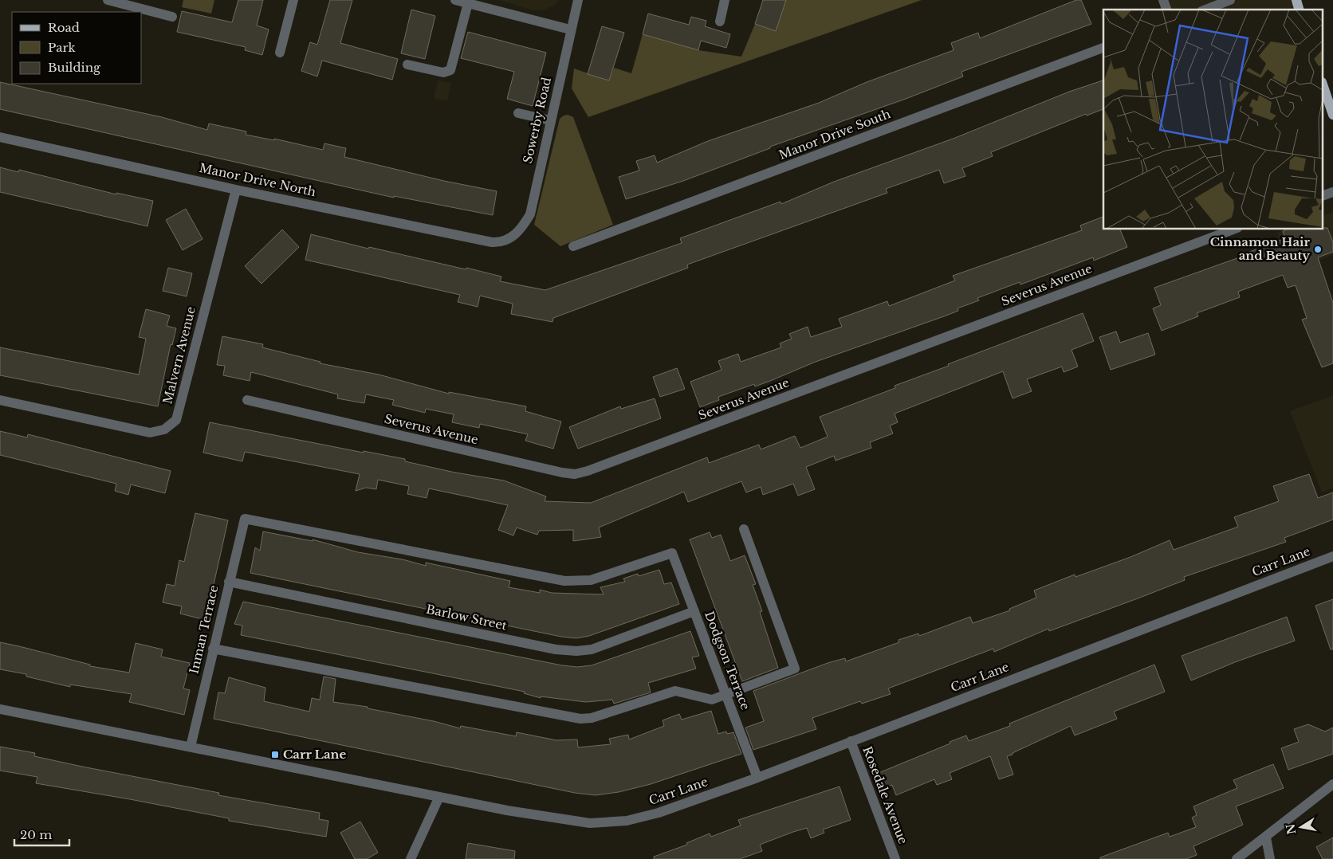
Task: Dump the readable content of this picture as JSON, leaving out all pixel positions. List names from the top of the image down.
{
  "streets": {
    "street": [
      "Sowerby Road",
      "Manor Drive South",
      "Manor Drive North",
      "Severus Avenue",
      "Malvern Avenue",
      "Carr Lane",
      "Barlow Street",
      "Inman Terrace",
      "Dodgson Terrace",
      "Rosedale Avenue"
    ]
  },
  "crossings": [
    ["Sowerby Road", "Manor Drive North"],
    ["Manor Drive North", "Malvern Avenue"],
    ["Carr Lane", "Inman Terrace"],
    ["Carr Lane", "Dodgson Terrace"],
    ["Carr Lane", "Rosedale Avenue"],
    ["Barlow Street", "Inman Terrace"],
    ["Barlow Street", "Dodgson Terrace"],
    ["Inman Terrace", "Dodgson Terrace"]
  ],
  "places": {
    "other": ["Cinnamon Hair and Beauty"],
    "transit": ["Carr Lane"]
  },
  "legend": ["Road", "Park", "Building"],
  "scale_bar": "20 m",
  "north": "left"
}
